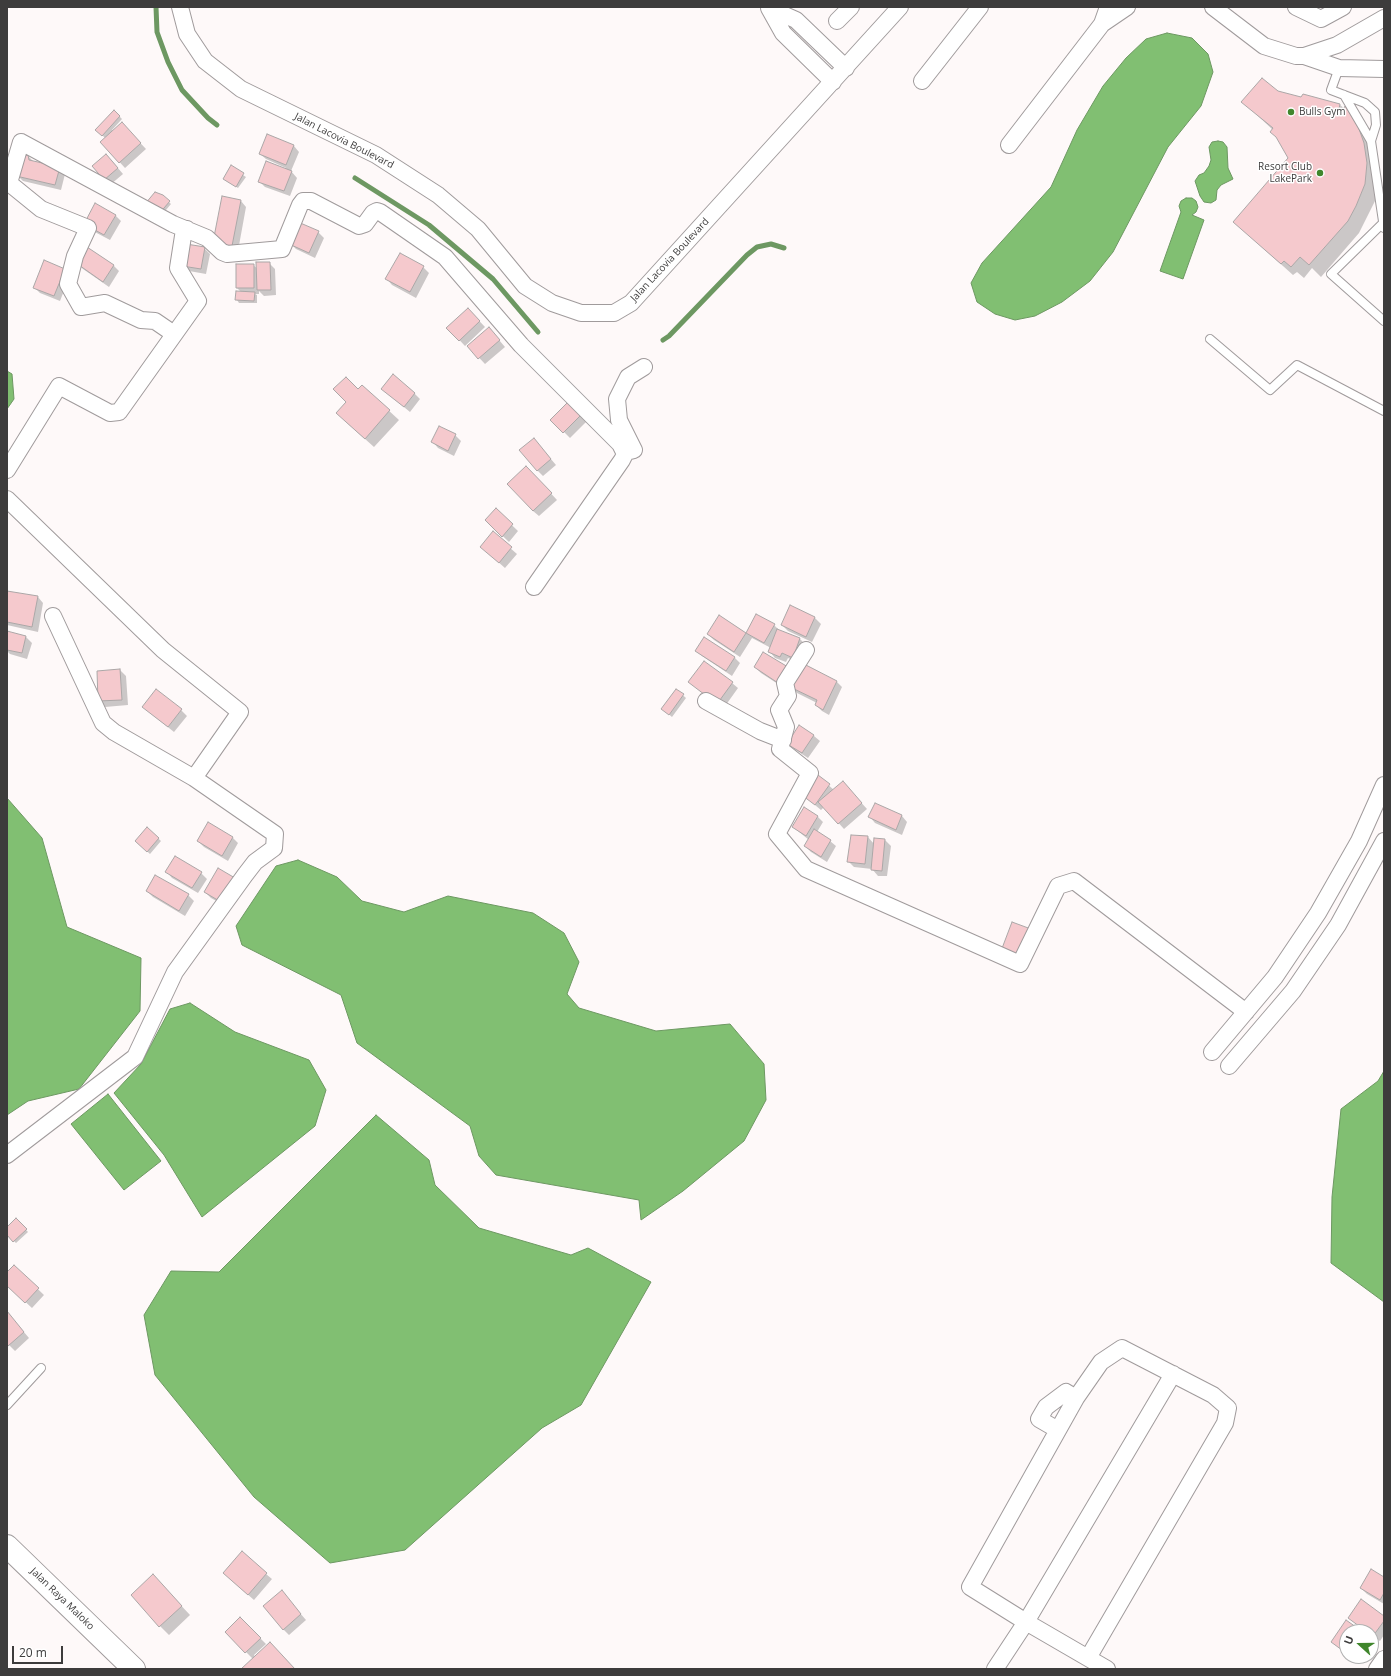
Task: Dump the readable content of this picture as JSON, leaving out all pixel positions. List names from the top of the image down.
{
  "streets": {
    "street": ["Jalan Lacovia Boulevard", "Jalan Raya Maloko"]
  },
  "places": ["Bulls Gym", "Resort Club LakePark"],
  "scale_bar": "20 m",
  "north": "left"
}
